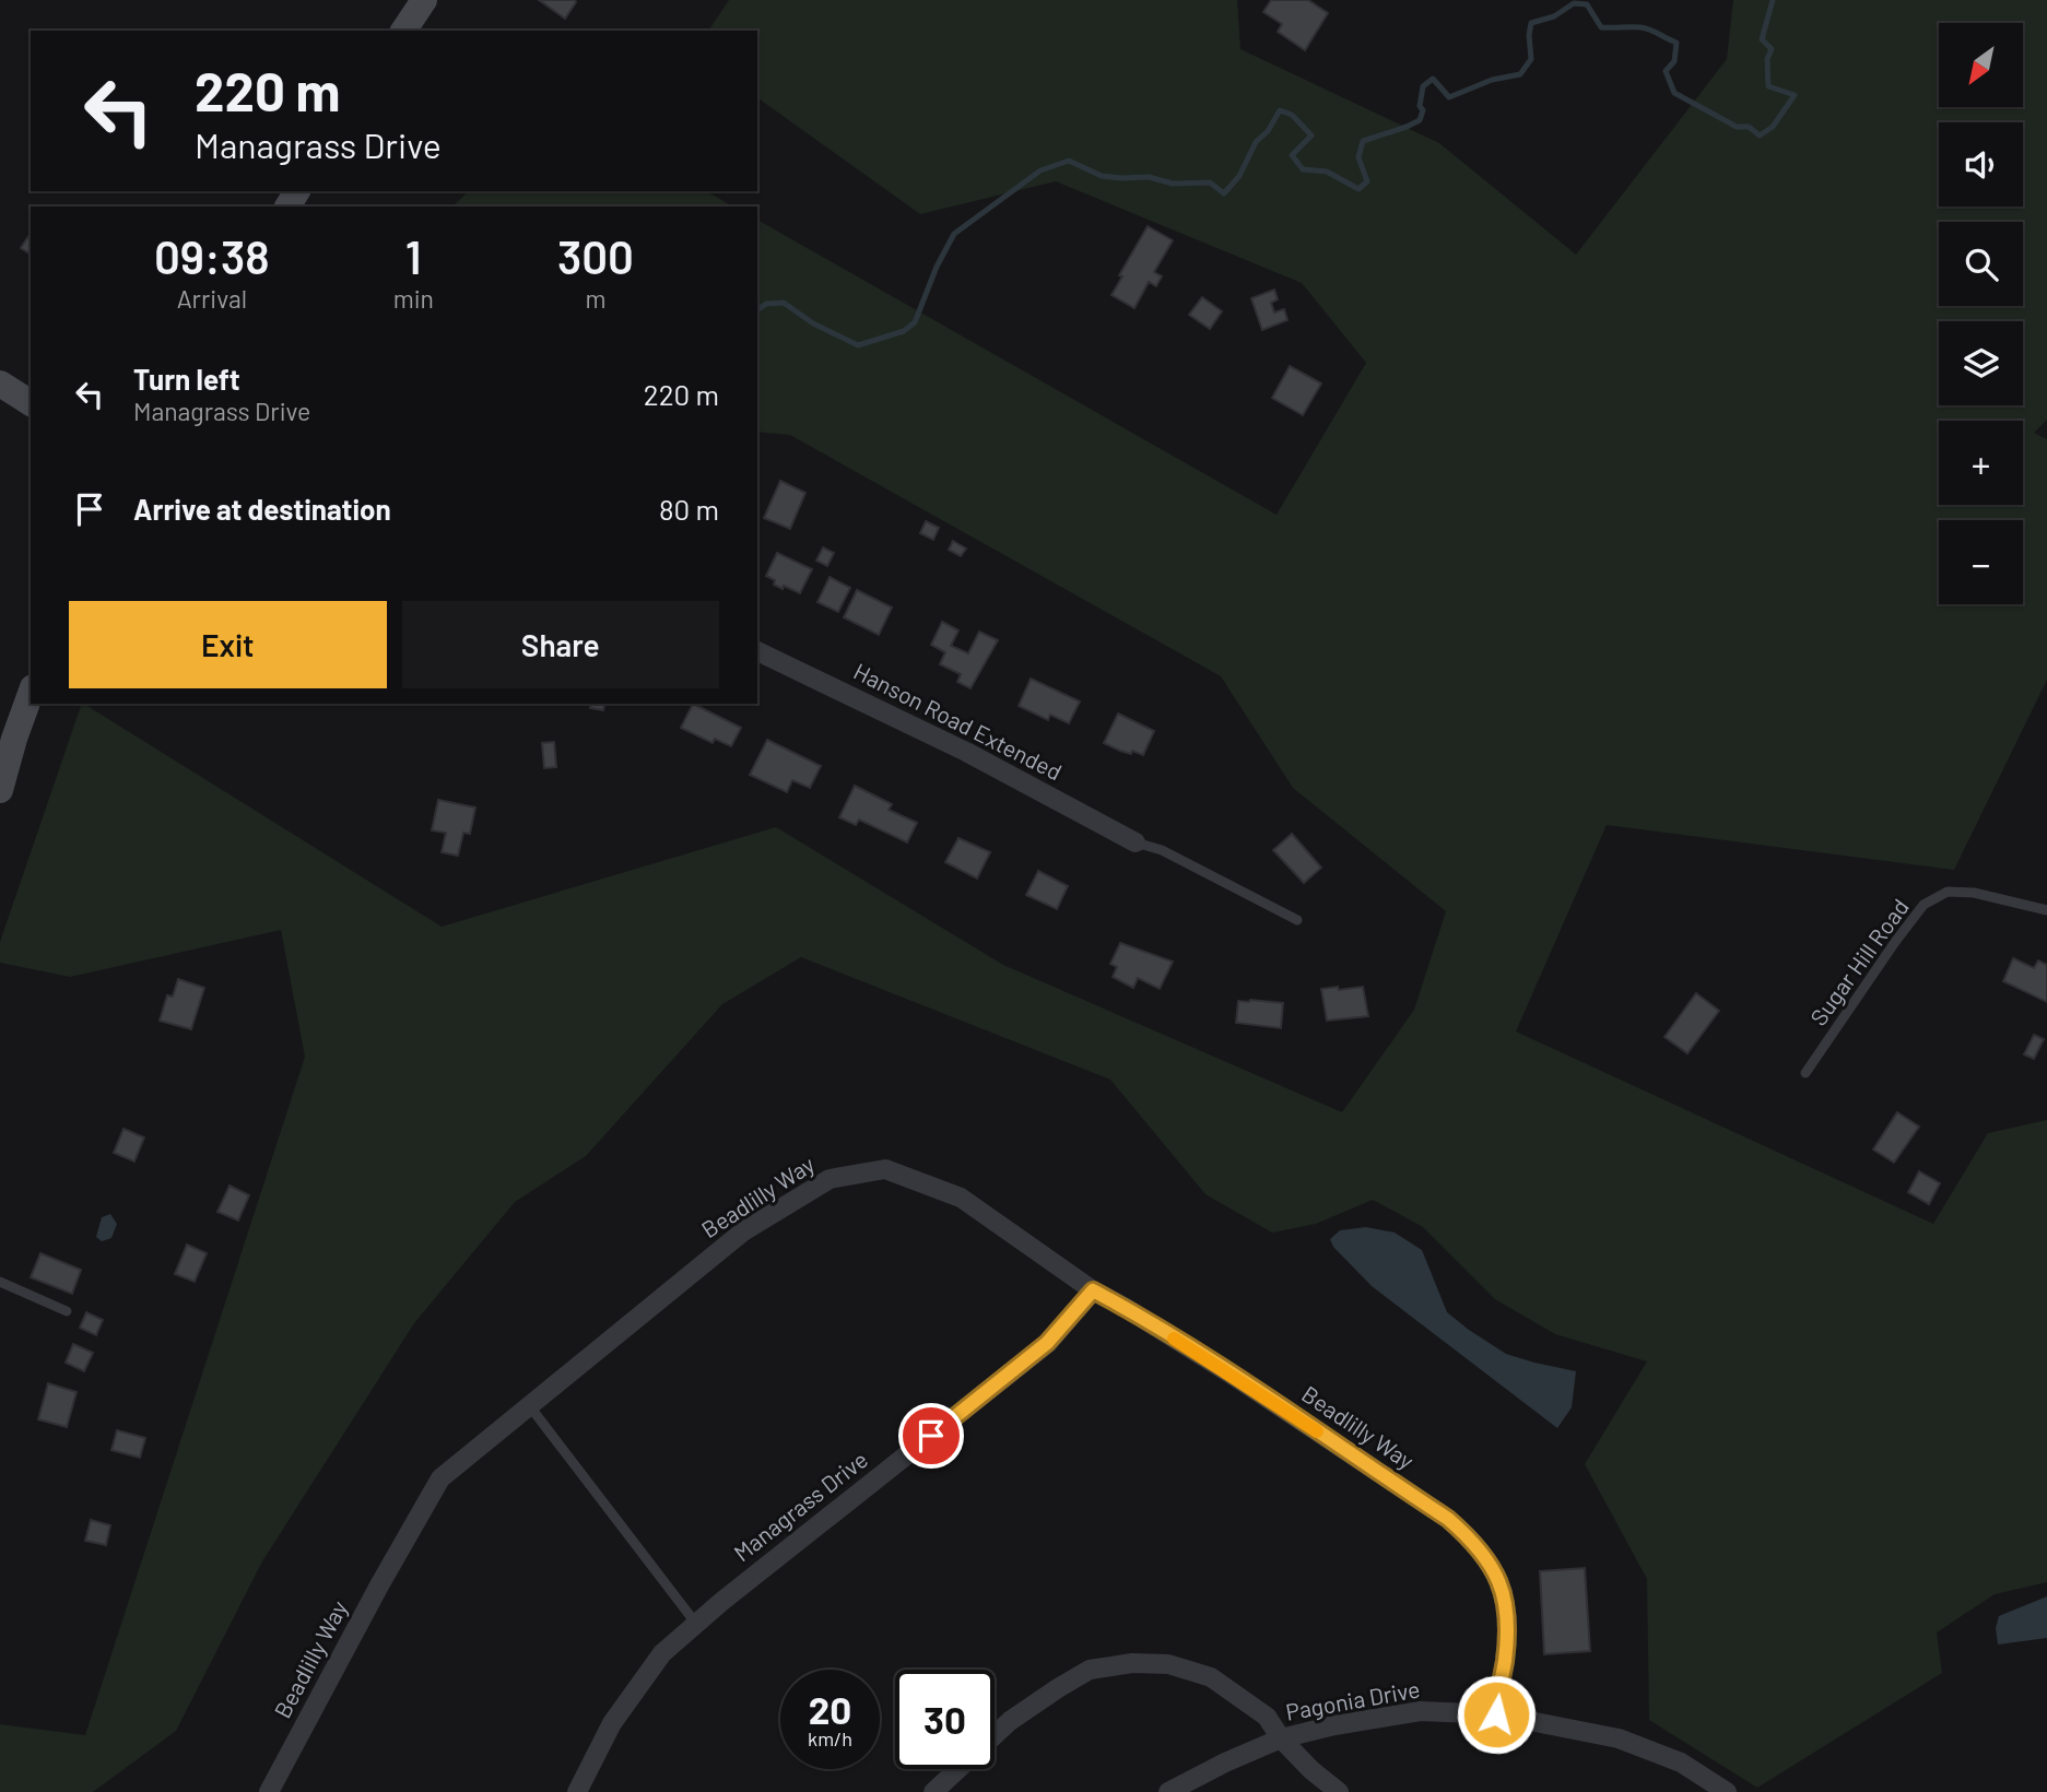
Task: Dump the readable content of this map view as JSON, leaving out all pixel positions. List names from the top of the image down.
{
  "streets": {
    "street": [
      "Hanson Road Extended",
      "Beadlilly Way",
      "Managrass Drive",
      "Pagonia Drive"
    ],
    "lane": ["Sugar Hill Road"]
  },
  "crossings": [
    ["Beadlilly Way", "Managrass Drive"],
    ["Beadlilly Way", "Pagonia Drive"]
  ],
  "north": "bottom left",
  "page": {
    "map_buttons": ["+", "−"],
    "turn": ["220 m", "Managrass Drive"],
    "eta": [
      "09:38",
      "Arrival",
      "1",
      "min",
      "300",
      "m"
    ],
    "list": [
      {
        "name": "Turn left",
        "note": "Managrass Drive",
        "value": "220 m"
      },
      {
        "name": "Arrive at destination",
        "value": "80 m"
      }
    ],
    "buttons": ["Exit", "Share"],
    "speed": "20 km/h",
    "limit": "30"
  }
}
